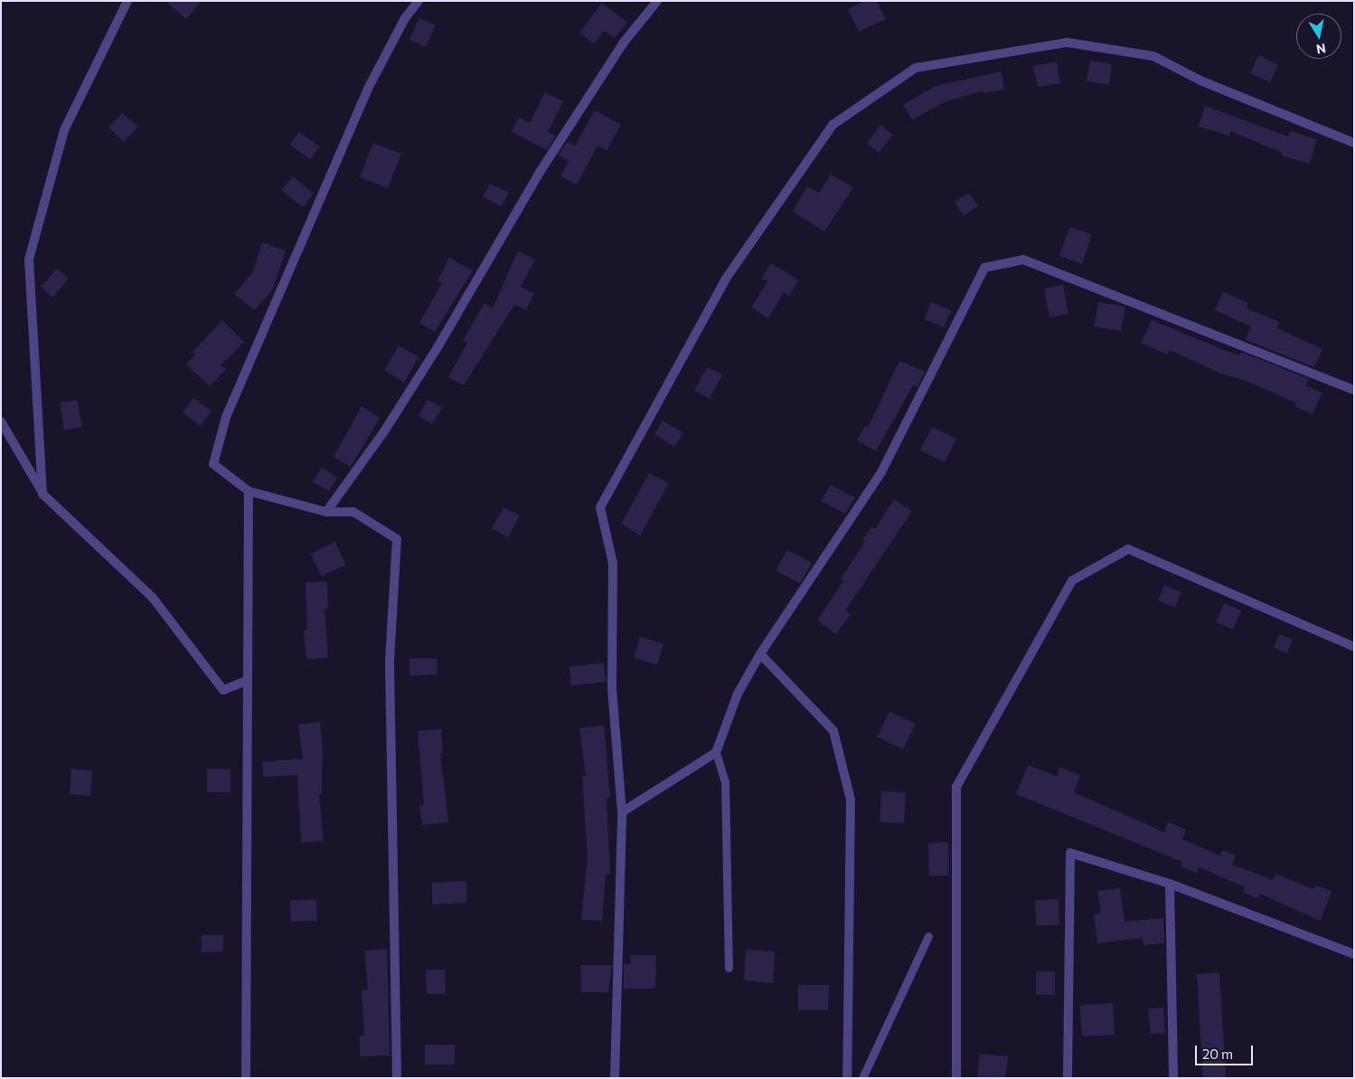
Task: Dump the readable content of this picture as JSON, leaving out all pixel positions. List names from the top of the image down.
{
  "scale_bar": "20 m",
  "north": "bottom"
}
